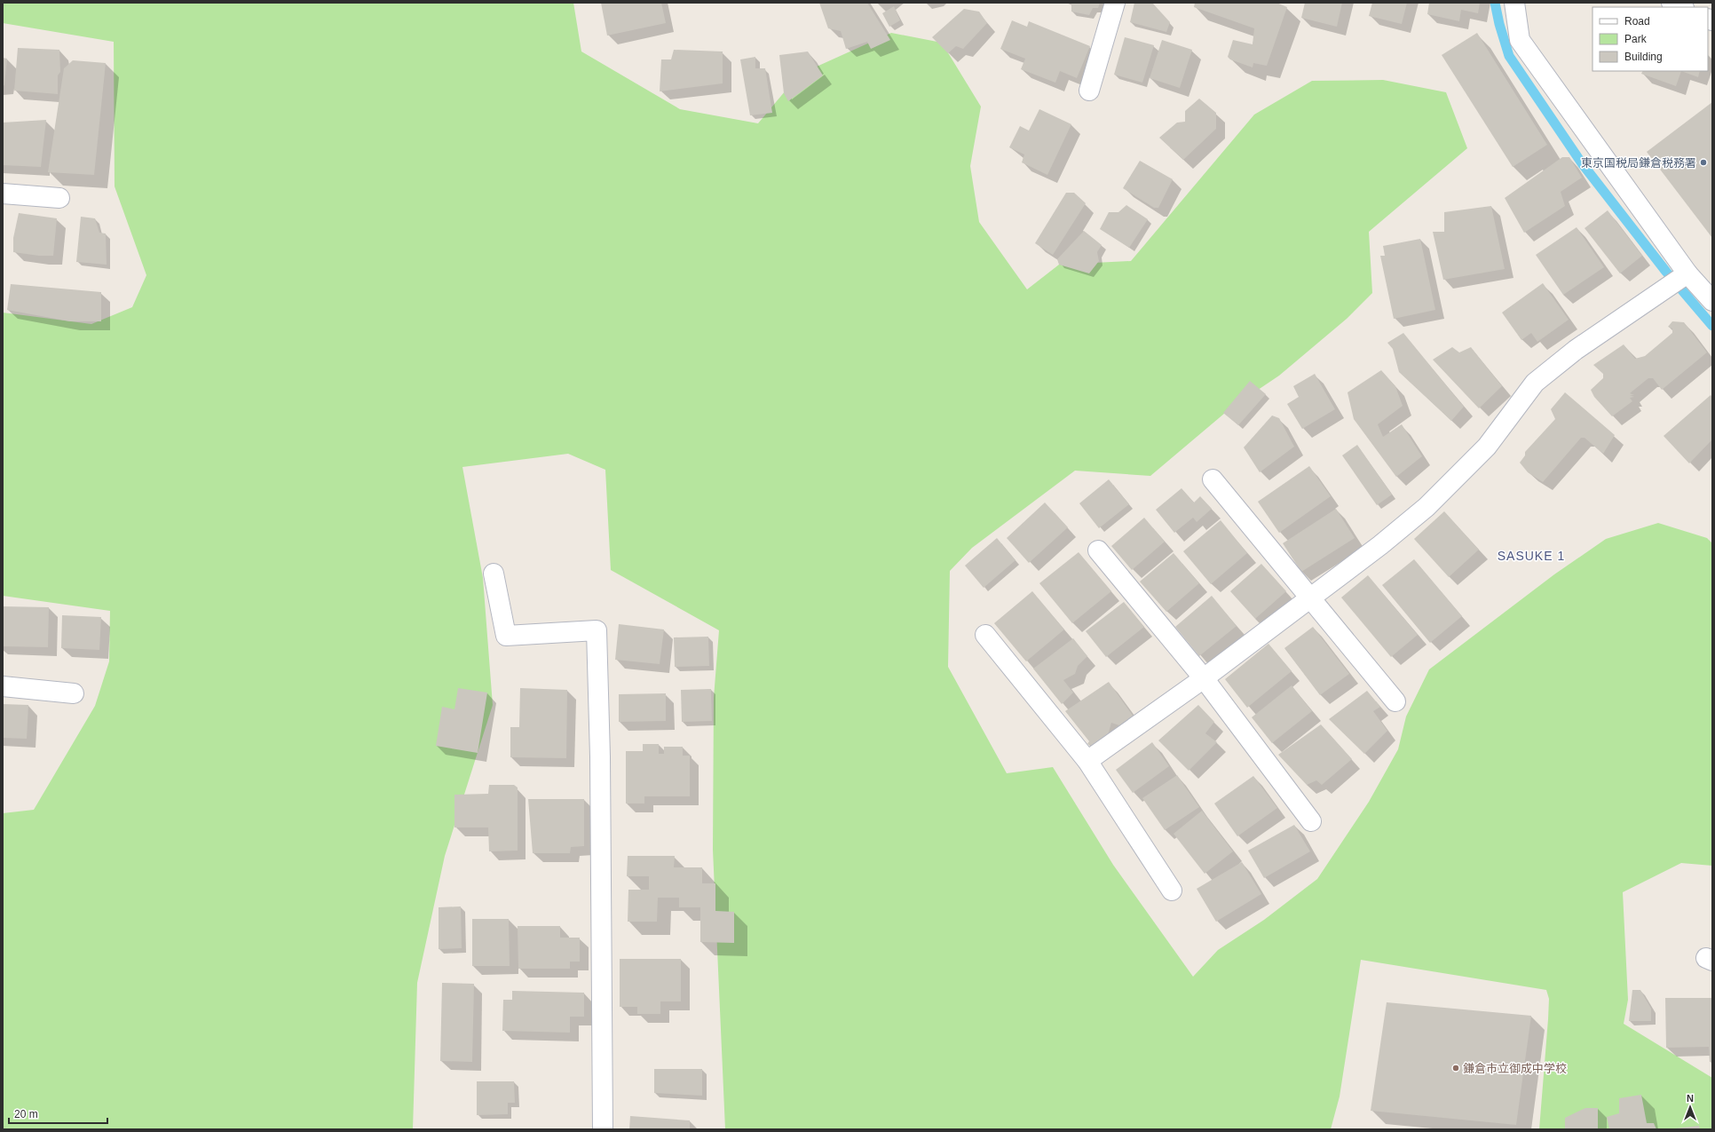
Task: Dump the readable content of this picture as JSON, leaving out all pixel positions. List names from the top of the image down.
{
  "districts": ["SASUKE 1"],
  "places": ["東京国税局鎌倉税務署", "鎌倉市立御成中学校"],
  "legend": ["Road", "Park", "Building"],
  "scale_bar": "20 m",
  "north": "top"
}
